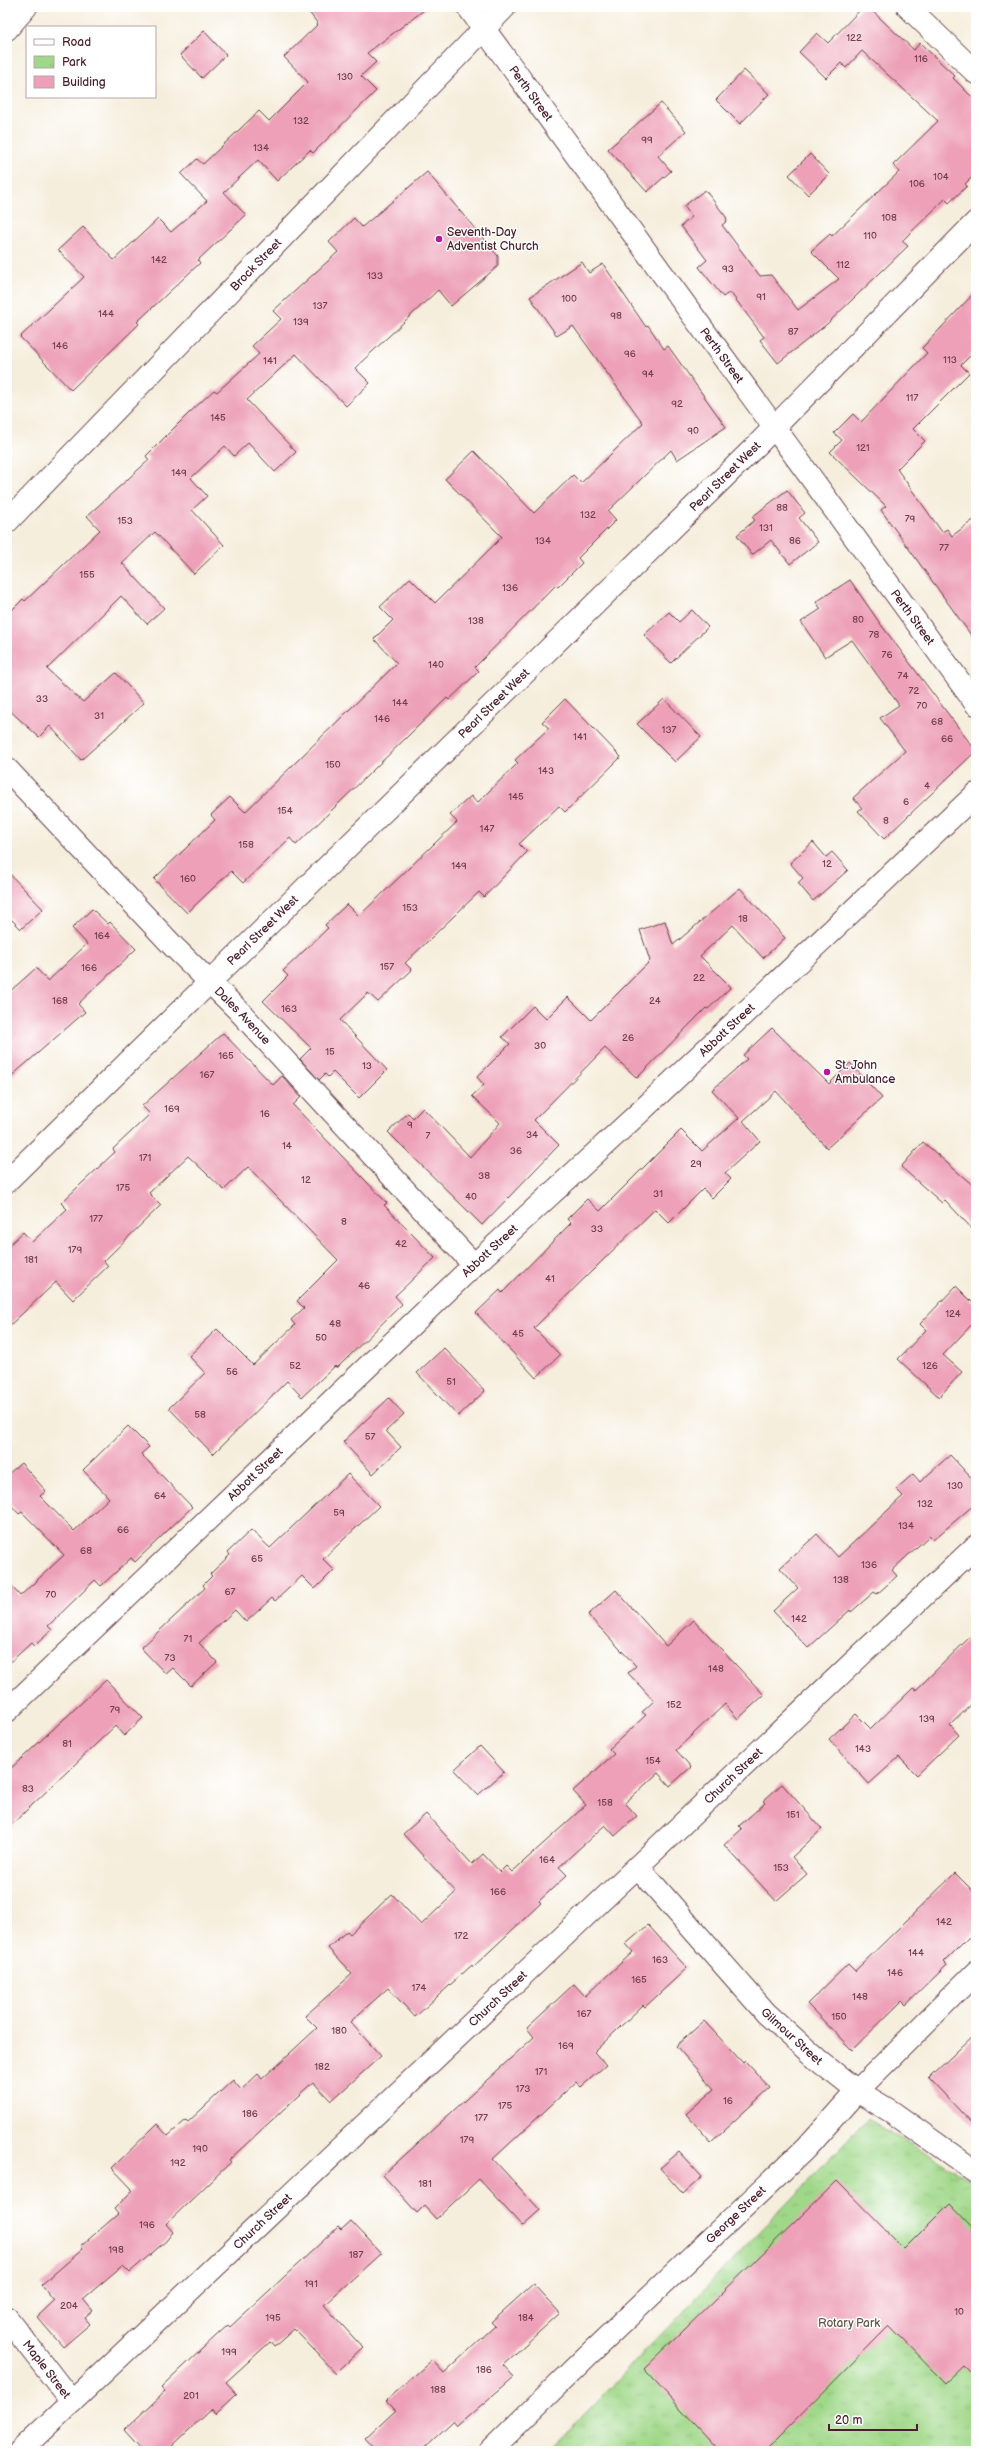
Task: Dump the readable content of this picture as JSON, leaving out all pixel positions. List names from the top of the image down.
{
  "streets": {
    "street": [
      "Perth Street",
      "Brock Street",
      "Pearl Street West",
      "Dales Avenue",
      "Abbott Street",
      "Church Street",
      "Gilmour Street",
      "George Street",
      "Maple Street"
    ]
  },
  "crossings": [
    ["Perth Street", "Brock Street"],
    ["Perth Street", "Pearl Street West"],
    ["Pearl Street West", "Dales Avenue"],
    ["Dales Avenue", "Abbott Street"],
    ["Church Street", "Gilmour Street"],
    ["Church Street", "Maple Street"],
    ["Gilmour Street", "George Street"]
  ],
  "parks": ["Rotary Park"],
  "places": ["Seventh-Day Adventist Church", "St. John Ambulance"],
  "house_numbers": [
    "122",
    "116",
    "130",
    "132",
    "99",
    "134",
    "104",
    "106",
    "108",
    "110",
    "142",
    "112",
    "93",
    "133",
    "91",
    "100",
    "137",
    "144",
    "98",
    "139",
    "87",
    "146",
    "96",
    "113",
    "141",
    "94",
    "117",
    "92",
    "145",
    "90",
    "121",
    "149",
    "88",
    "132",
    "79",
    "153",
    "131",
    "134",
    "86",
    "77",
    "155",
    "136",
    "80",
    "138",
    "78",
    "76",
    "140",
    "74",
    "72",
    "33",
    "144",
    "70",
    "31",
    "146",
    "68",
    "137",
    "141",
    "66",
    "150",
    "143",
    "4",
    "145",
    "6",
    "154",
    "8",
    "147",
    "158",
    "12",
    "149",
    "160",
    "153",
    "18",
    "164",
    "157",
    "166",
    "22",
    "168",
    "24",
    "163",
    "26",
    "30",
    "15",
    "165",
    "13",
    "167",
    "169",
    "16",
    "9",
    "34",
    "7",
    "14",
    "36",
    "171",
    "29",
    "38",
    "12",
    "175",
    "31",
    "40",
    "177",
    "8",
    "33",
    "42",
    "179",
    "181",
    "41",
    "46",
    "124",
    "48",
    "45",
    "50",
    "52",
    "126",
    "56",
    "51",
    "58",
    "57",
    "130",
    "64",
    "132",
    "59",
    "134",
    "66",
    "68",
    "65",
    "136",
    "138",
    "67",
    "70",
    "142",
    "71",
    "73",
    "148",
    "152",
    "79",
    "139",
    "81",
    "143",
    "154",
    "83",
    "158",
    "151",
    "164",
    "153",
    "166",
    "142",
    "172",
    "144",
    "163",
    "146",
    "165",
    "174",
    "148",
    "167",
    "150",
    "180",
    "169",
    "182",
    "171",
    "173",
    "16",
    "175",
    "186",
    "177",
    "179",
    "190",
    "192",
    "181",
    "196",
    "198",
    "187",
    "191",
    "204",
    "10",
    "195",
    "184",
    "199",
    "186",
    "188",
    "201"
  ],
  "legend": ["Road", "Park", "Building"],
  "scale_bar": "20 m"
}
